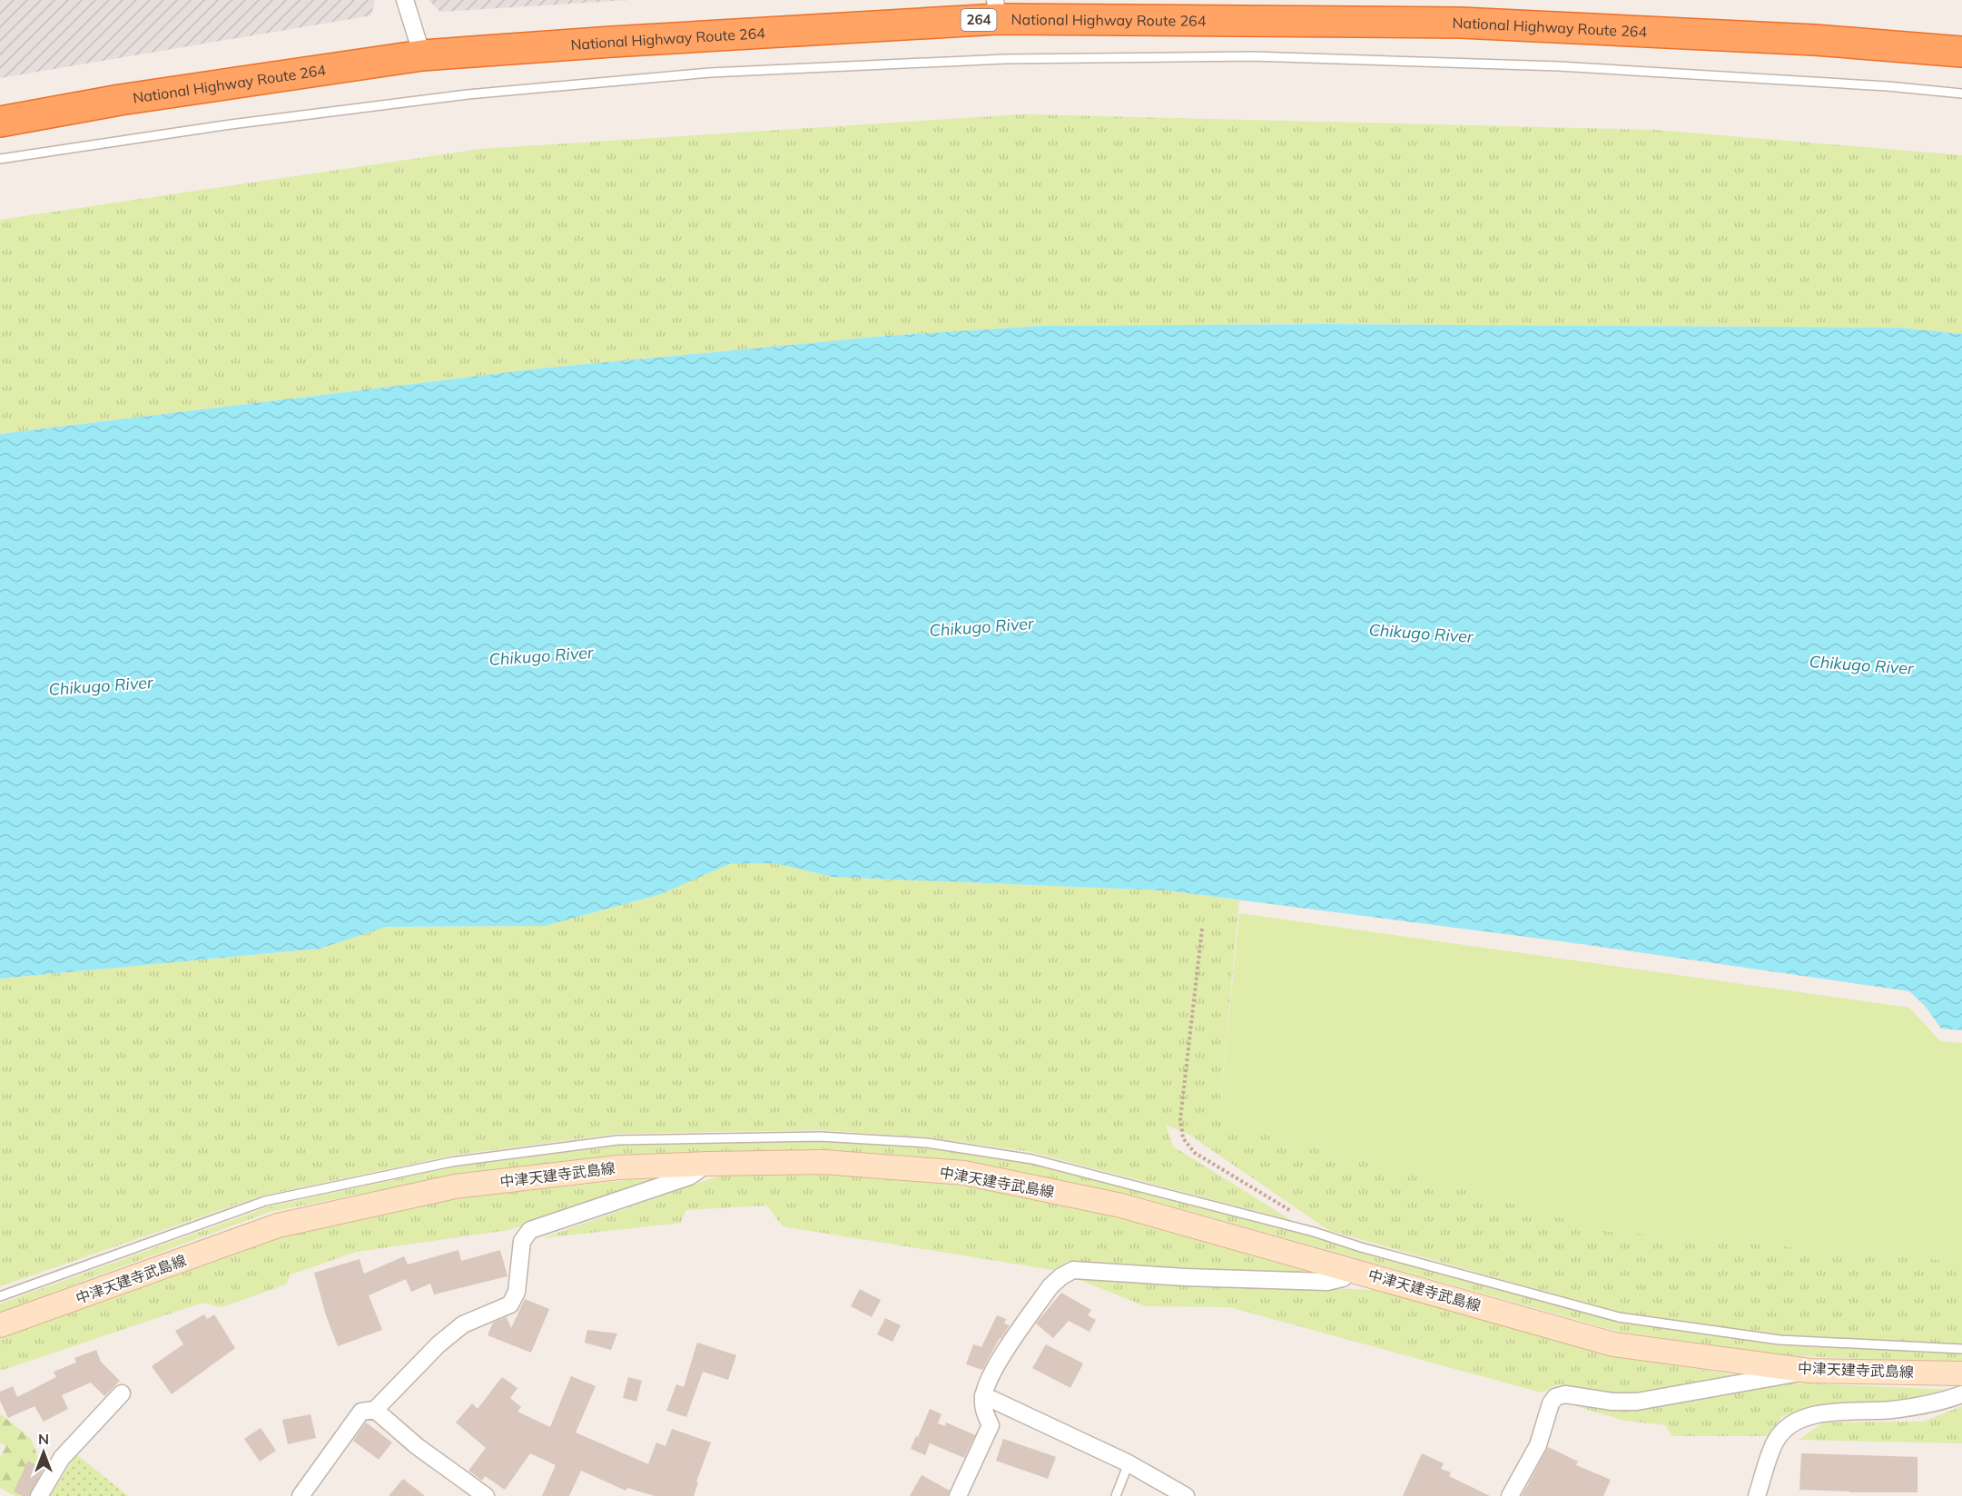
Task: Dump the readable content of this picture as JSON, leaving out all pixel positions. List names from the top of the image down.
{
  "streets": {
    "highway": ["264", "National Highway Route 264"],
    "main road": ["中津天建寺武島線"]
  },
  "water": ["Chikugo River"],
  "north": "top"
}
